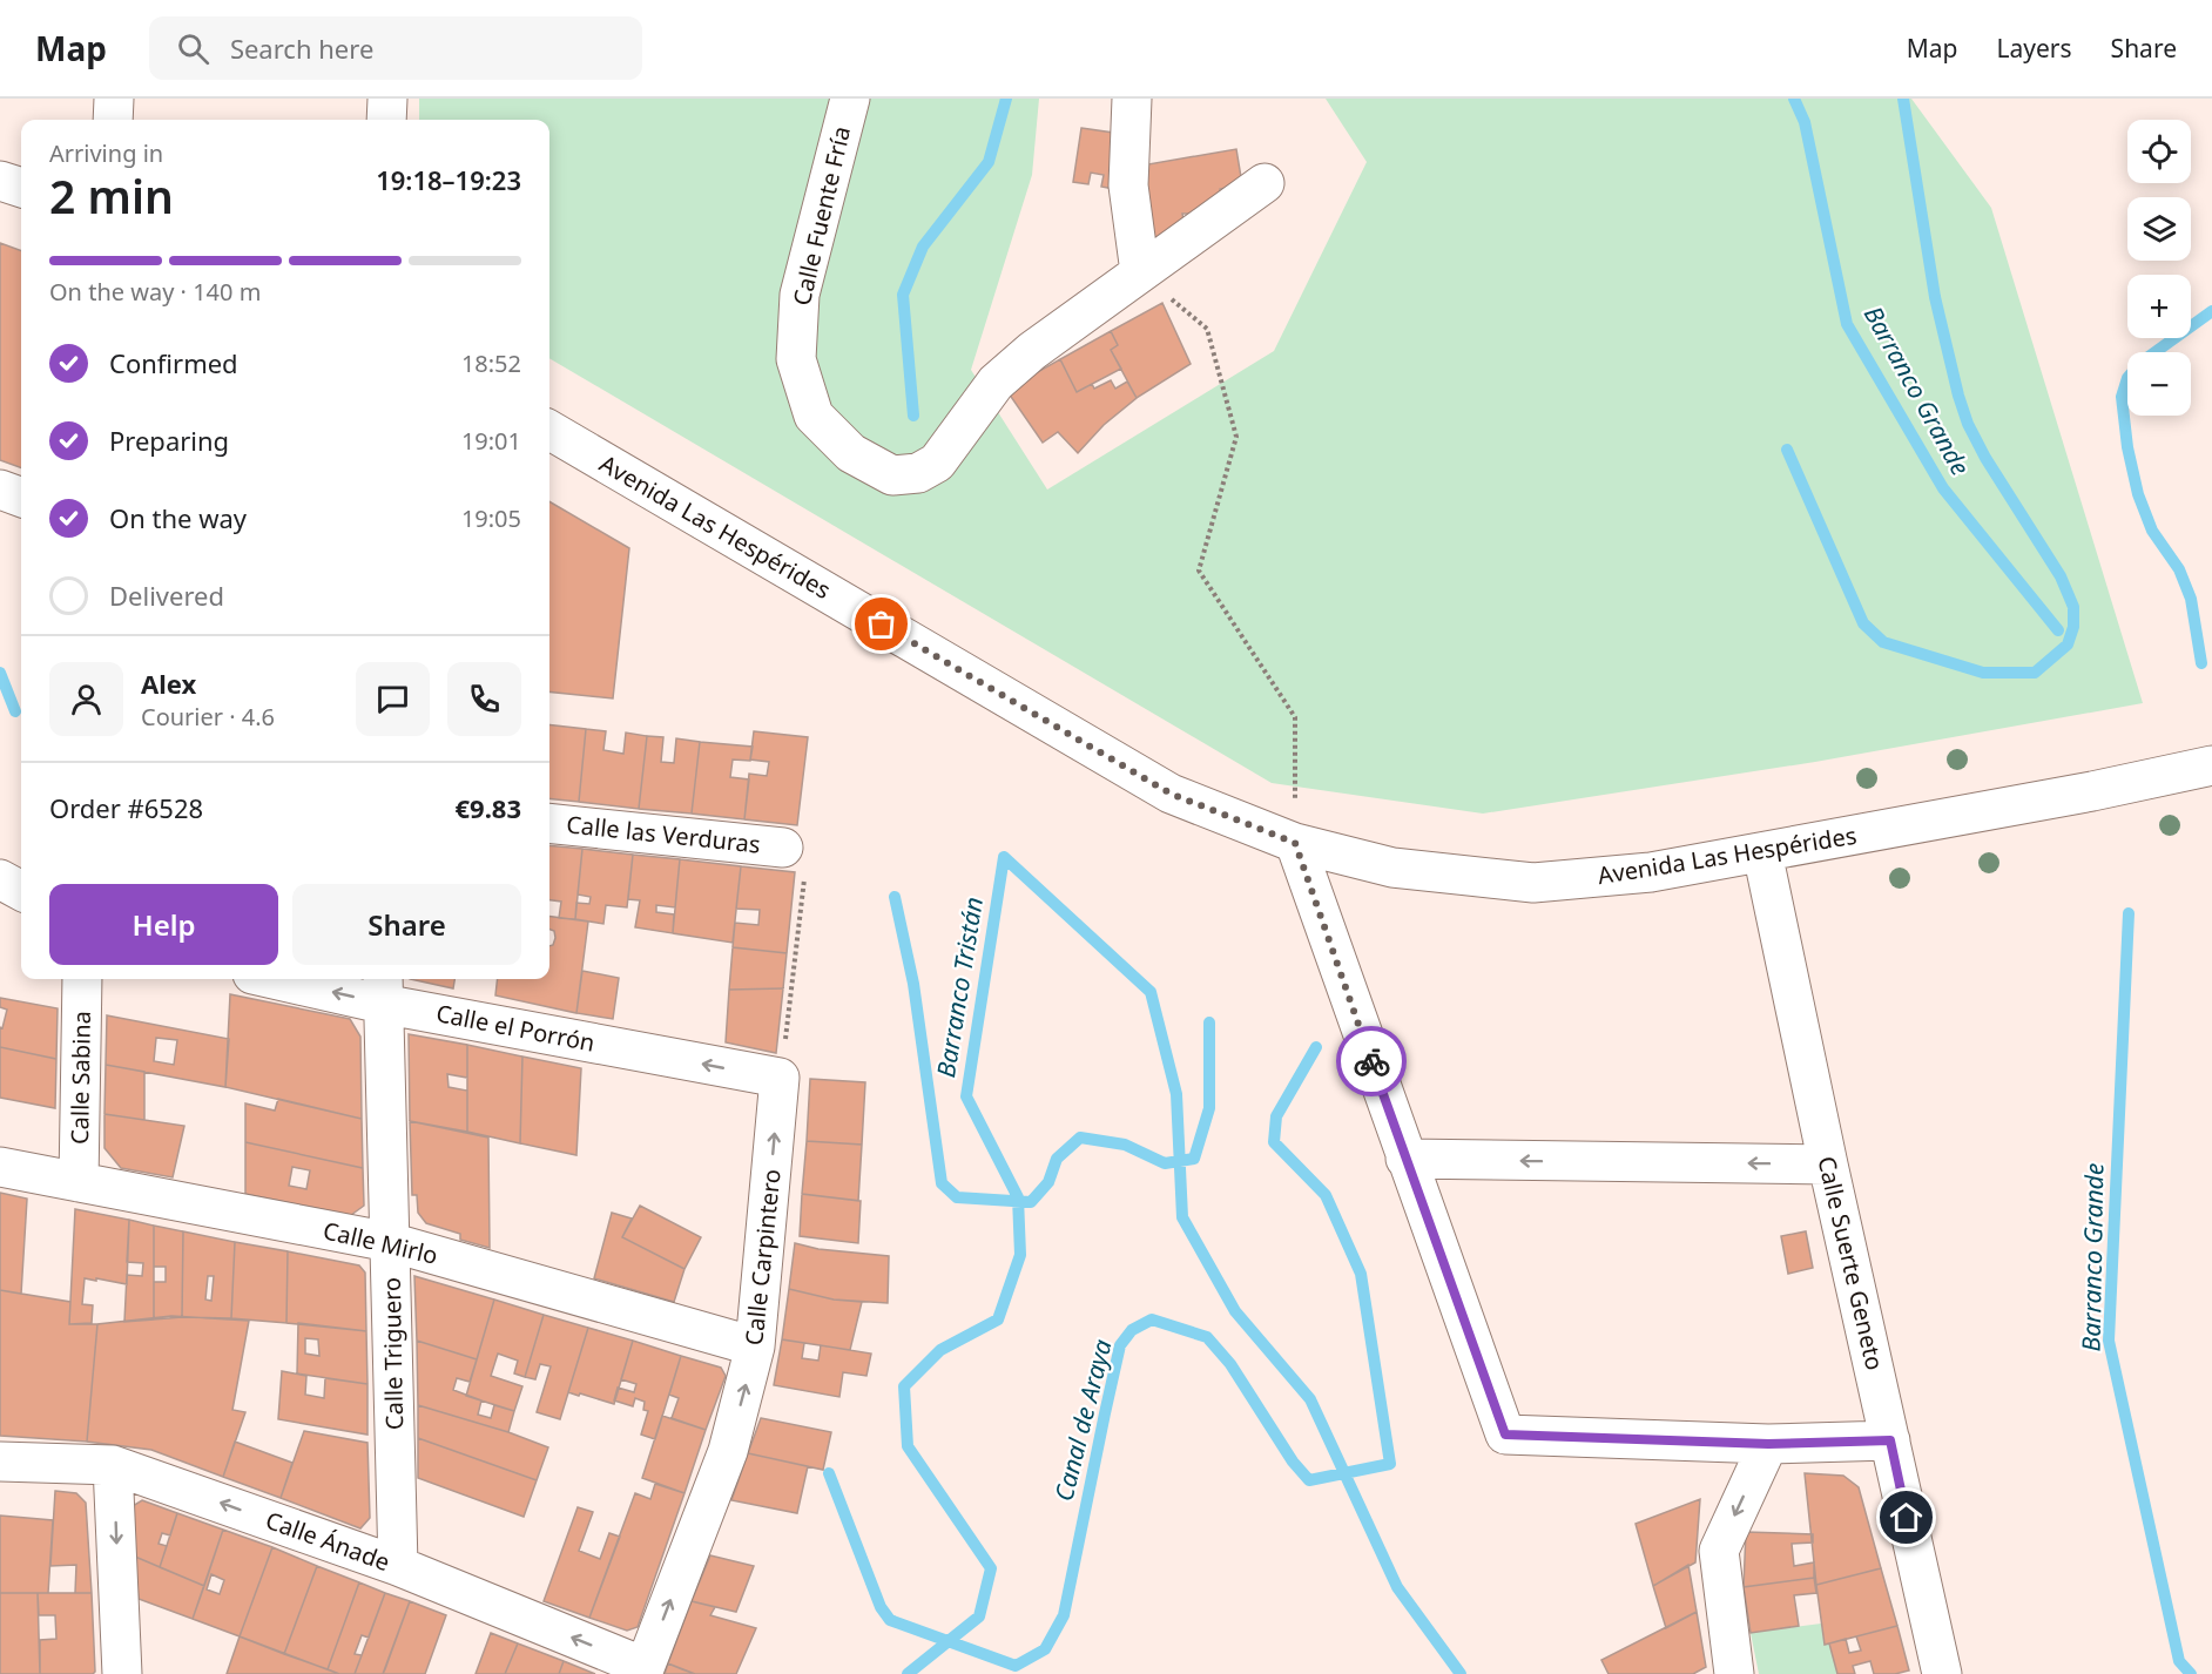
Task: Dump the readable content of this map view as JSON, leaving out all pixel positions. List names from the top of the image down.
{
  "streets": {
    "street": [
      "Calle Fuente Fría",
      "Avenida Las Hespérides",
      "Calle las Verduras",
      "Calle el Porrón",
      "Calle Sabina",
      "Calle Mirlo",
      "Calle Carpintero",
      "Calle Suerte Geneto",
      "Calle Triguero",
      "Calle Ánade"
    ]
  },
  "crossings": [
    ["Avenida Las Hespérides", "Calle Suerte Geneto"],
    ["Calle el Porrón", "Calle Carpintero"],
    ["Calle el Porrón", "Calle Triguero"],
    ["Calle Sabina", "Calle Mirlo"],
    ["Calle Mirlo", "Calle Carpintero"],
    ["Calle Mirlo", "Calle Triguero"],
    ["Calle Carpintero", "Calle Ánade"],
    ["Calle Triguero", "Calle Ánade"]
  ],
  "one_way": ["Calle el Porrón", "Calle Carpintero", "Calle Ánade"],
  "water": ["Barranco Grande", "Barranco Tristán", "Canal de Araya"],
  "page": {
    "header": "Map",
    "search": "Search here",
    "nav": ["Map", "Layers", "Share"],
    "map_buttons": ["+", "−"],
    "heading": ["2 min", "Arriving in", "19:18–19:23"],
    "panel": [
      "Alex",
      "Courier · 4.6",
      "Order #6528",
      "€9.83"
    ],
    "bar": "On the way · 140 m",
    "list": [
      ["Confirmed", "18:52"],
      ["Preparing", "19:01"],
      ["On the way", "19:05"],
      "Delivered"
    ],
    "buttons": ["Help", "Share"]
  }
}
